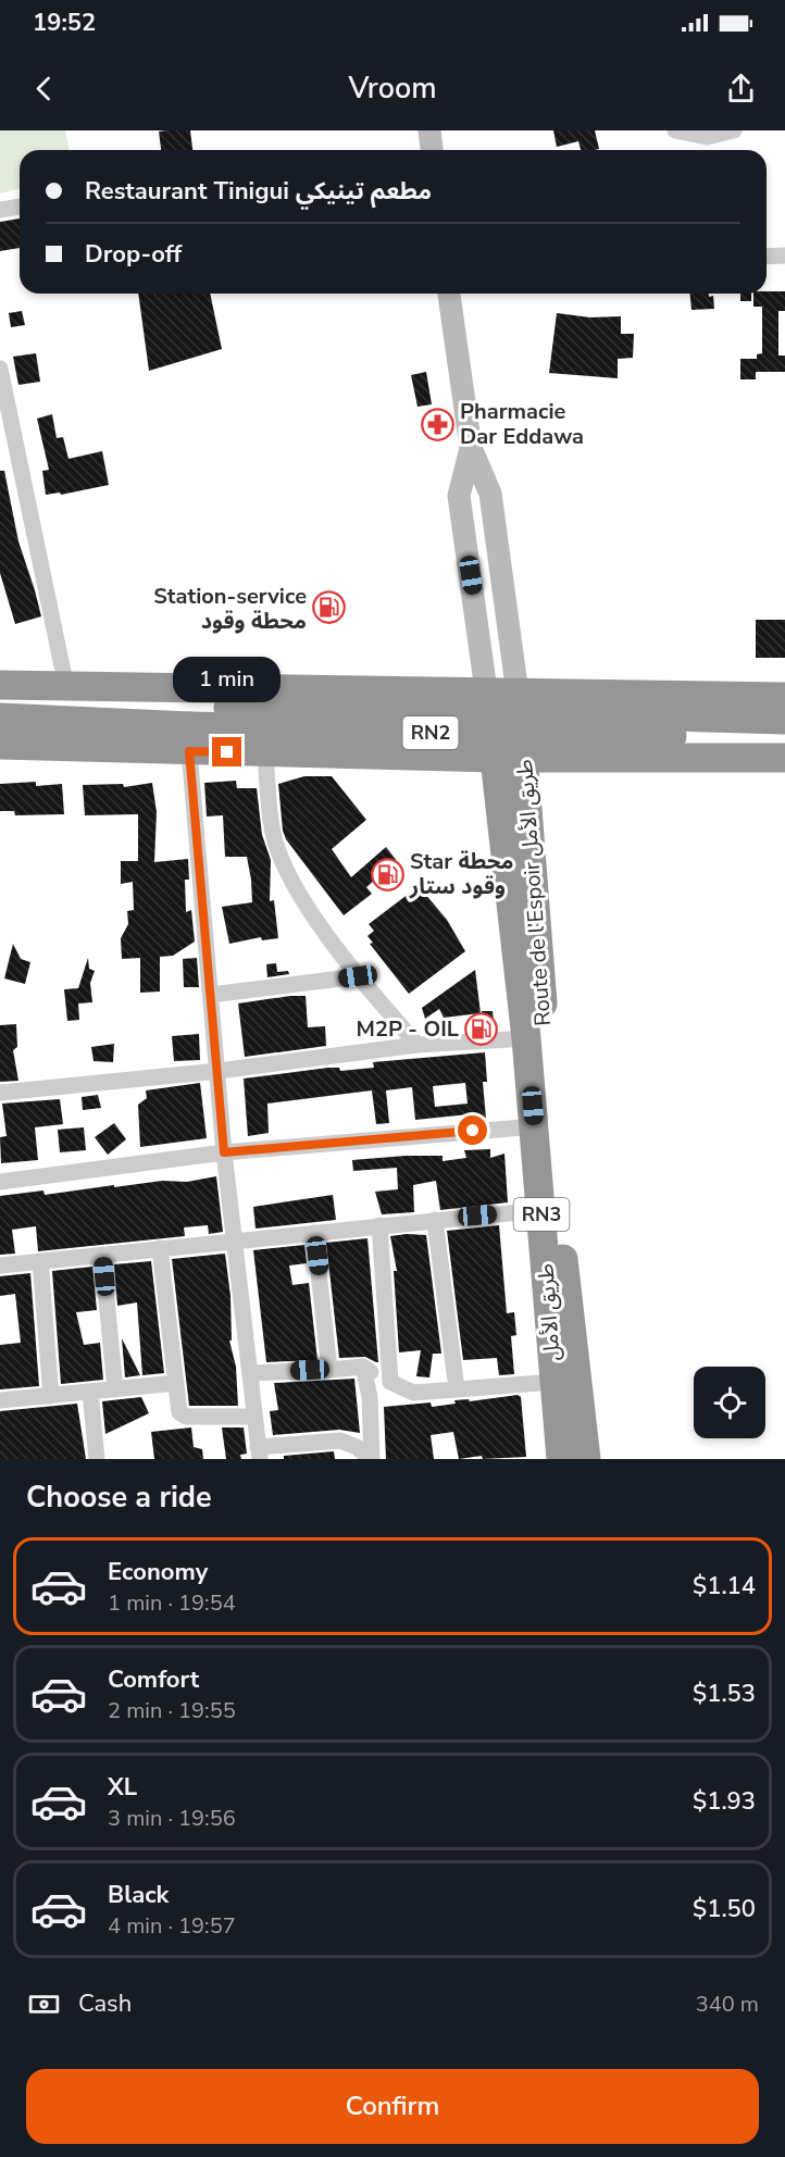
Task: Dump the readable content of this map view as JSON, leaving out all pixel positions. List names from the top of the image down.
{
  "streets": {
    "highway": [
      "RN2",
      "Route de l’Espoir طريق الأمل",
      "RN3",
      "طريق الأمل"
    ]
  },
  "crossings": [
    ["Route de l’Espoir طريق الأمل", "طريق الأمل"]
  ],
  "places": {
    "pharmacy": ["Pharmacie Dar Eddawa"],
    "fuel station": ["Station-service محطة وقود", "Star محطة وقود ستار", "M2P - OIL"]
  },
  "page": {
    "status": "19:52",
    "header": "Vroom",
    "banner": ["Restaurant Tinigui مطعم تينيكي", "Drop-off"],
    "bubble": "1 min",
    "heading": "Choose a ride",
    "list": [
      {
        "name": "Economy",
        "note": "1 min · 19:54",
        "value": "$1.14"
      },
      {
        "name": "Comfort",
        "note": "2 min · 19:55",
        "value": "$1.53"
      },
      {
        "name": "XL",
        "note": "3 min · 19:56",
        "value": "$1.93"
      },
      {
        "name": "Black",
        "note": "4 min · 19:57",
        "value": "$1.50"
      }
    ],
    "pay": ["Cash", "340 m"],
    "buttons": "Confirm"
  }
}
